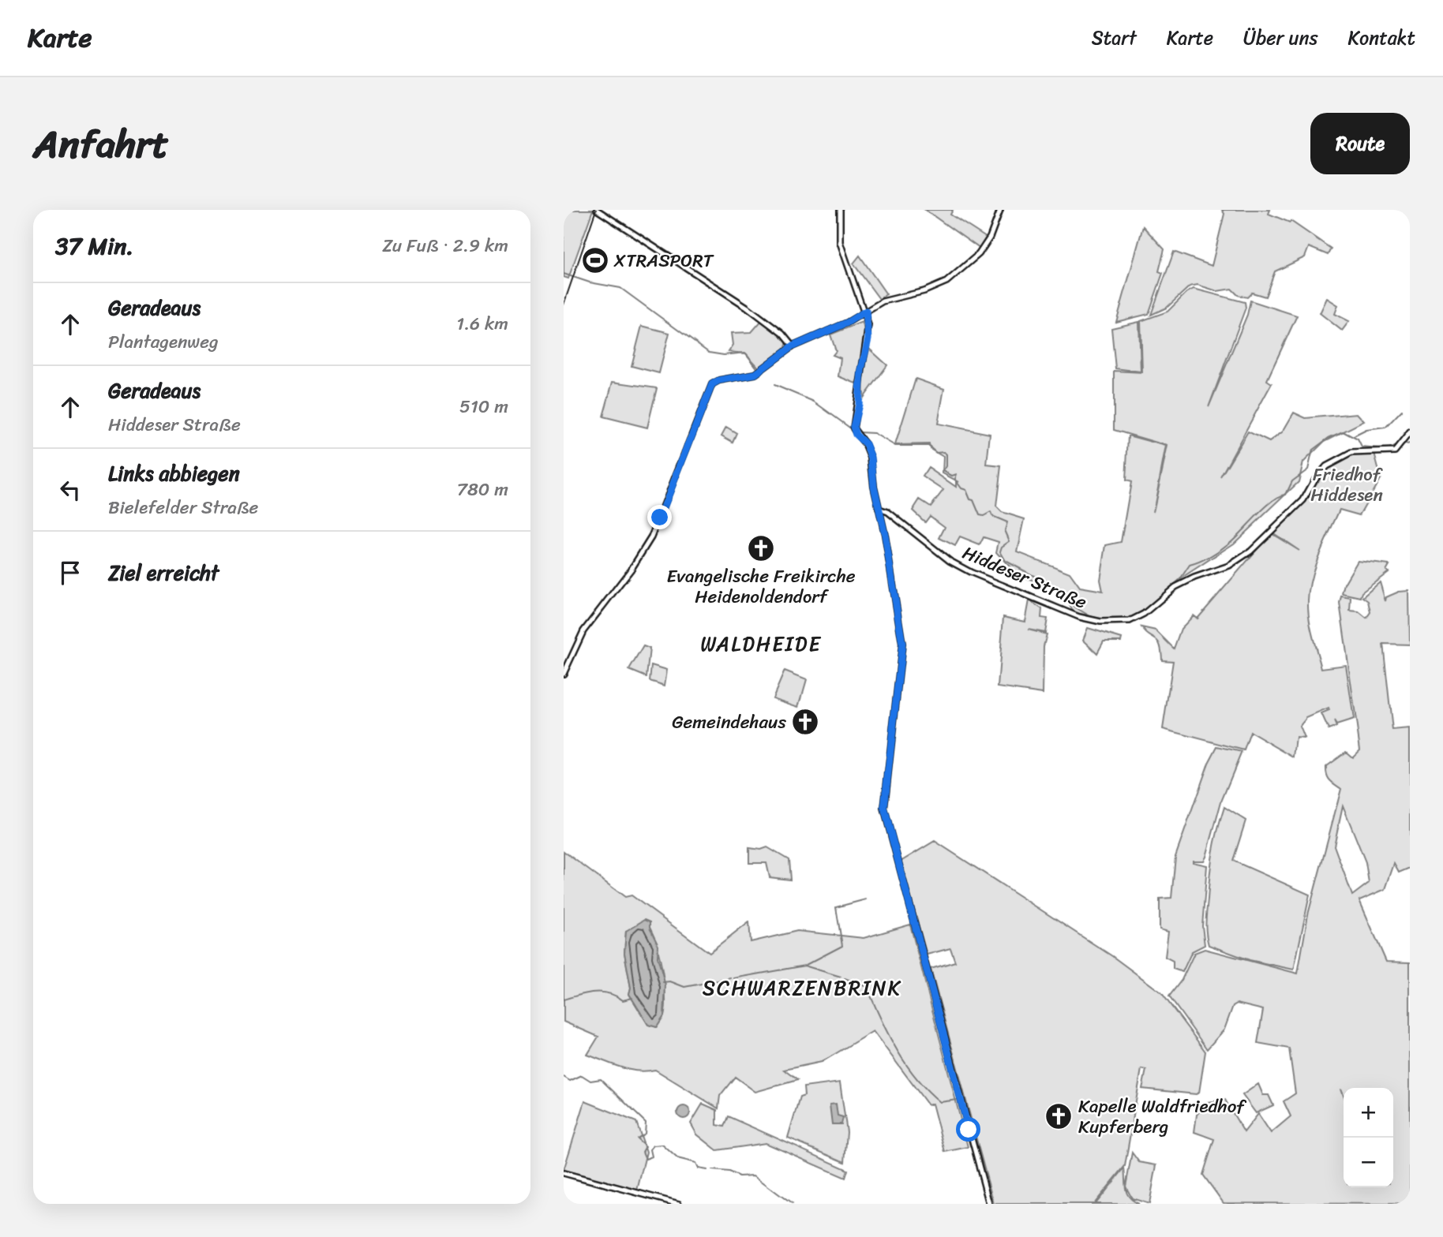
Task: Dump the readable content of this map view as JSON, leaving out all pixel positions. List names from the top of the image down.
{
  "streets": {
    "main road": ["Hiddeser Straße"]
  },
  "districts": ["WALDHEIDE", "SCHWARZENBRINK"],
  "parks": ["Friedhof Hiddesen"],
  "places": {
    "sports": ["XTRASPORT"],
    "church": ["Evangelische Freikirche Heidenoldendorf", "Gemeindehaus", "Kapelle Waldfriedhof Kupferberg"]
  },
  "page": {
    "header": "Karte",
    "nav": [
      "Start",
      "Karte",
      "Über uns",
      "Kontakt"
    ],
    "title": "Anfahrt",
    "buttons": "Route",
    "heading": ["37 Min.", "Zu Fuß · 2.9 km"],
    "list": [
      ["Geradeaus", "Plantagenweg", "1.6 km"],
      ["Geradeaus", "Hiddeser Straße", "510 m"],
      ["Links abbiegen", "Bielefelder Straße", "780 m"],
      "Ziel erreicht"
    ],
    "map_buttons": ["+", "−"]
  }
}
